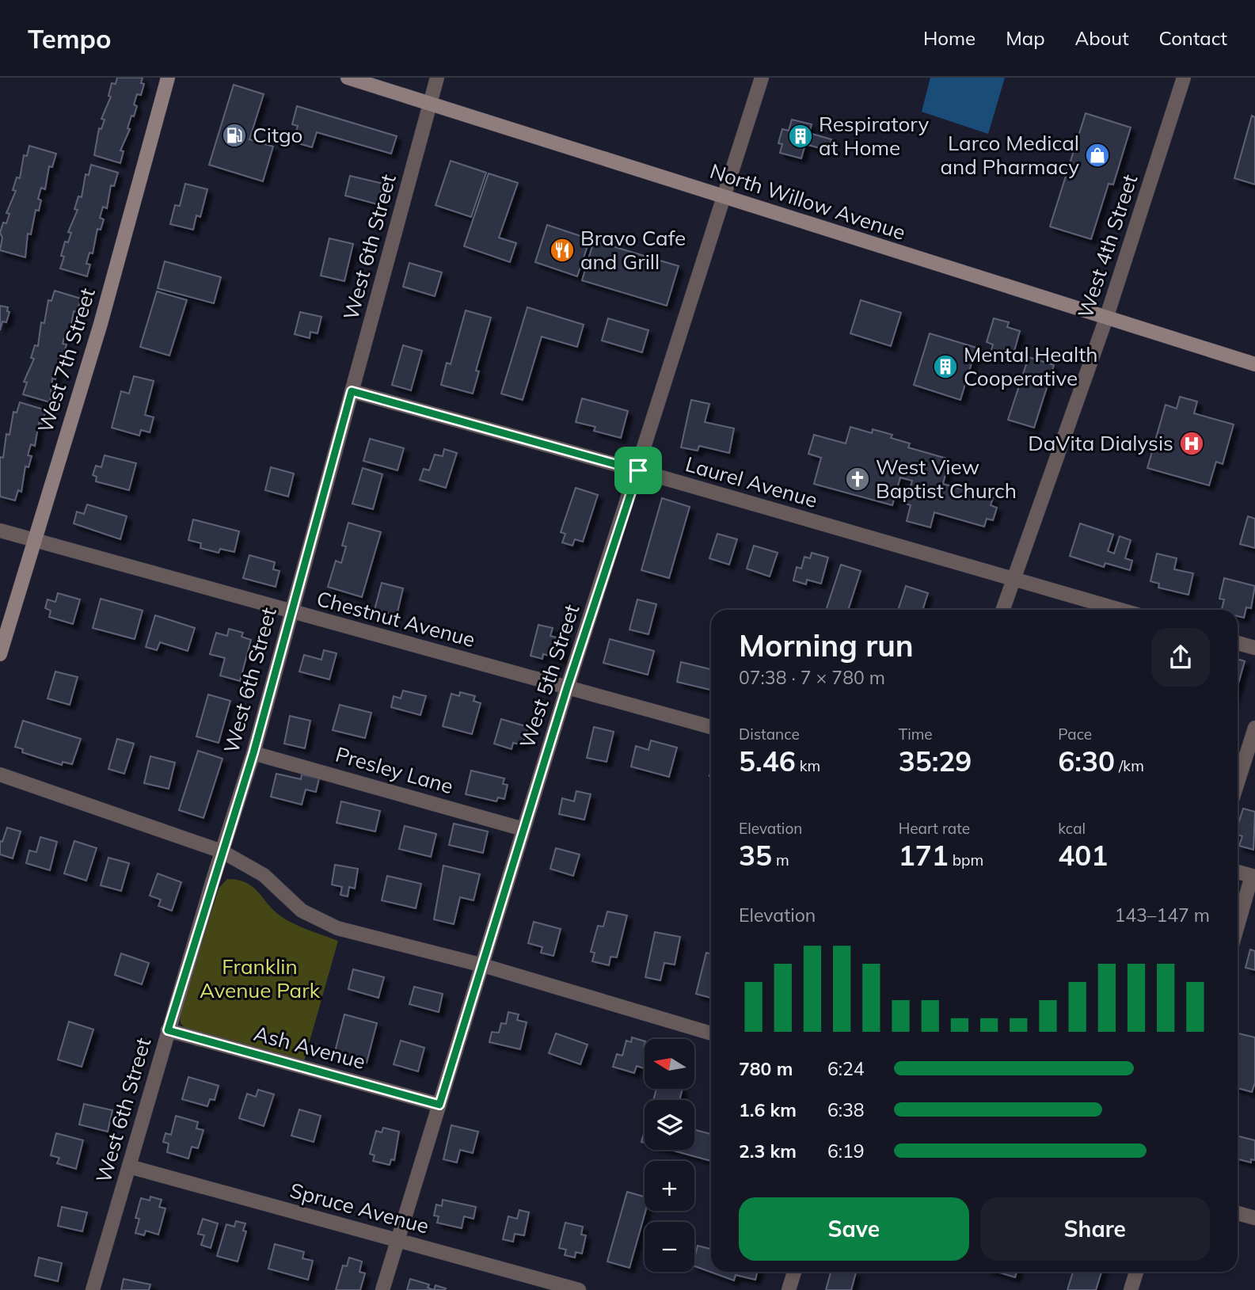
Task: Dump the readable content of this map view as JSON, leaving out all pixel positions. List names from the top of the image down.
{
  "streets": {
    "main road": ["North Willow Avenue", "West 7th Street"],
    "street": [
      "West 4th Street",
      "West 6th Street",
      "Laurel Avenue",
      "Chestnut Avenue",
      "West 5th Street",
      "Presley Lane",
      "Ash Avenue",
      "Spruce Avenue"
    ]
  },
  "crossings": [
    ["North Willow Avenue", "West 4th Street"],
    ["North Willow Avenue", "West 6th Street"],
    ["North Willow Avenue", "West 5th Street"],
    ["West 4th Street", "Laurel Avenue"],
    ["West 6th Street", "Laurel Avenue"],
    ["West 6th Street", "Chestnut Avenue"],
    ["West 6th Street", "Presley Lane"],
    ["West 6th Street", "Ash Avenue"],
    ["West 6th Street", "Spruce Avenue"],
    ["West 7th Street", "Chestnut Avenue"],
    ["Laurel Avenue", "West 5th Street"],
    ["Chestnut Avenue", "West 5th Street"],
    ["West 5th Street", "Presley Lane"],
    ["West 5th Street", "Ash Avenue"],
    ["West 5th Street", "Spruce Avenue"]
  ],
  "parks": ["Franklin Avenue Park"],
  "places": {
    "fuel station": ["Citgo"],
    "building": ["Respiratory at Home", "Mental Health Cooperative"],
    "shop": ["Larco Medical and Pharmacy"],
    "restaurant": ["Bravo Cafe and Grill"],
    "hospital": ["DaVita Dialysis"],
    "church": ["West View Baptist Church"]
  },
  "north": "left",
  "page": {
    "header": "Tempo",
    "nav": [
      "Home",
      "Map",
      "About",
      "Contact"
    ],
    "heading": ["Morning run", "07:38 · 7 × 780 m"],
    "stats": [
      ["Distance", "5.46 km"],
      ["Time", "35:29"],
      ["Pace", "6:30 /km"],
      ["Elevation", "35 m"],
      ["Heart rate", "171 bpm"],
      ["kcal", "401"]
    ],
    "chart": ["Elevation", "143–147 m"],
    "map_buttons": ["+", "−"],
    "list": [
      {
        "name": "780 m",
        "note": "6:24"
      },
      {
        "name": "1.6 km",
        "note": "6:38"
      },
      {
        "name": "2.3 km",
        "note": "6:19"
      }
    ],
    "buttons": ["Save", "Share"]
  }
}
